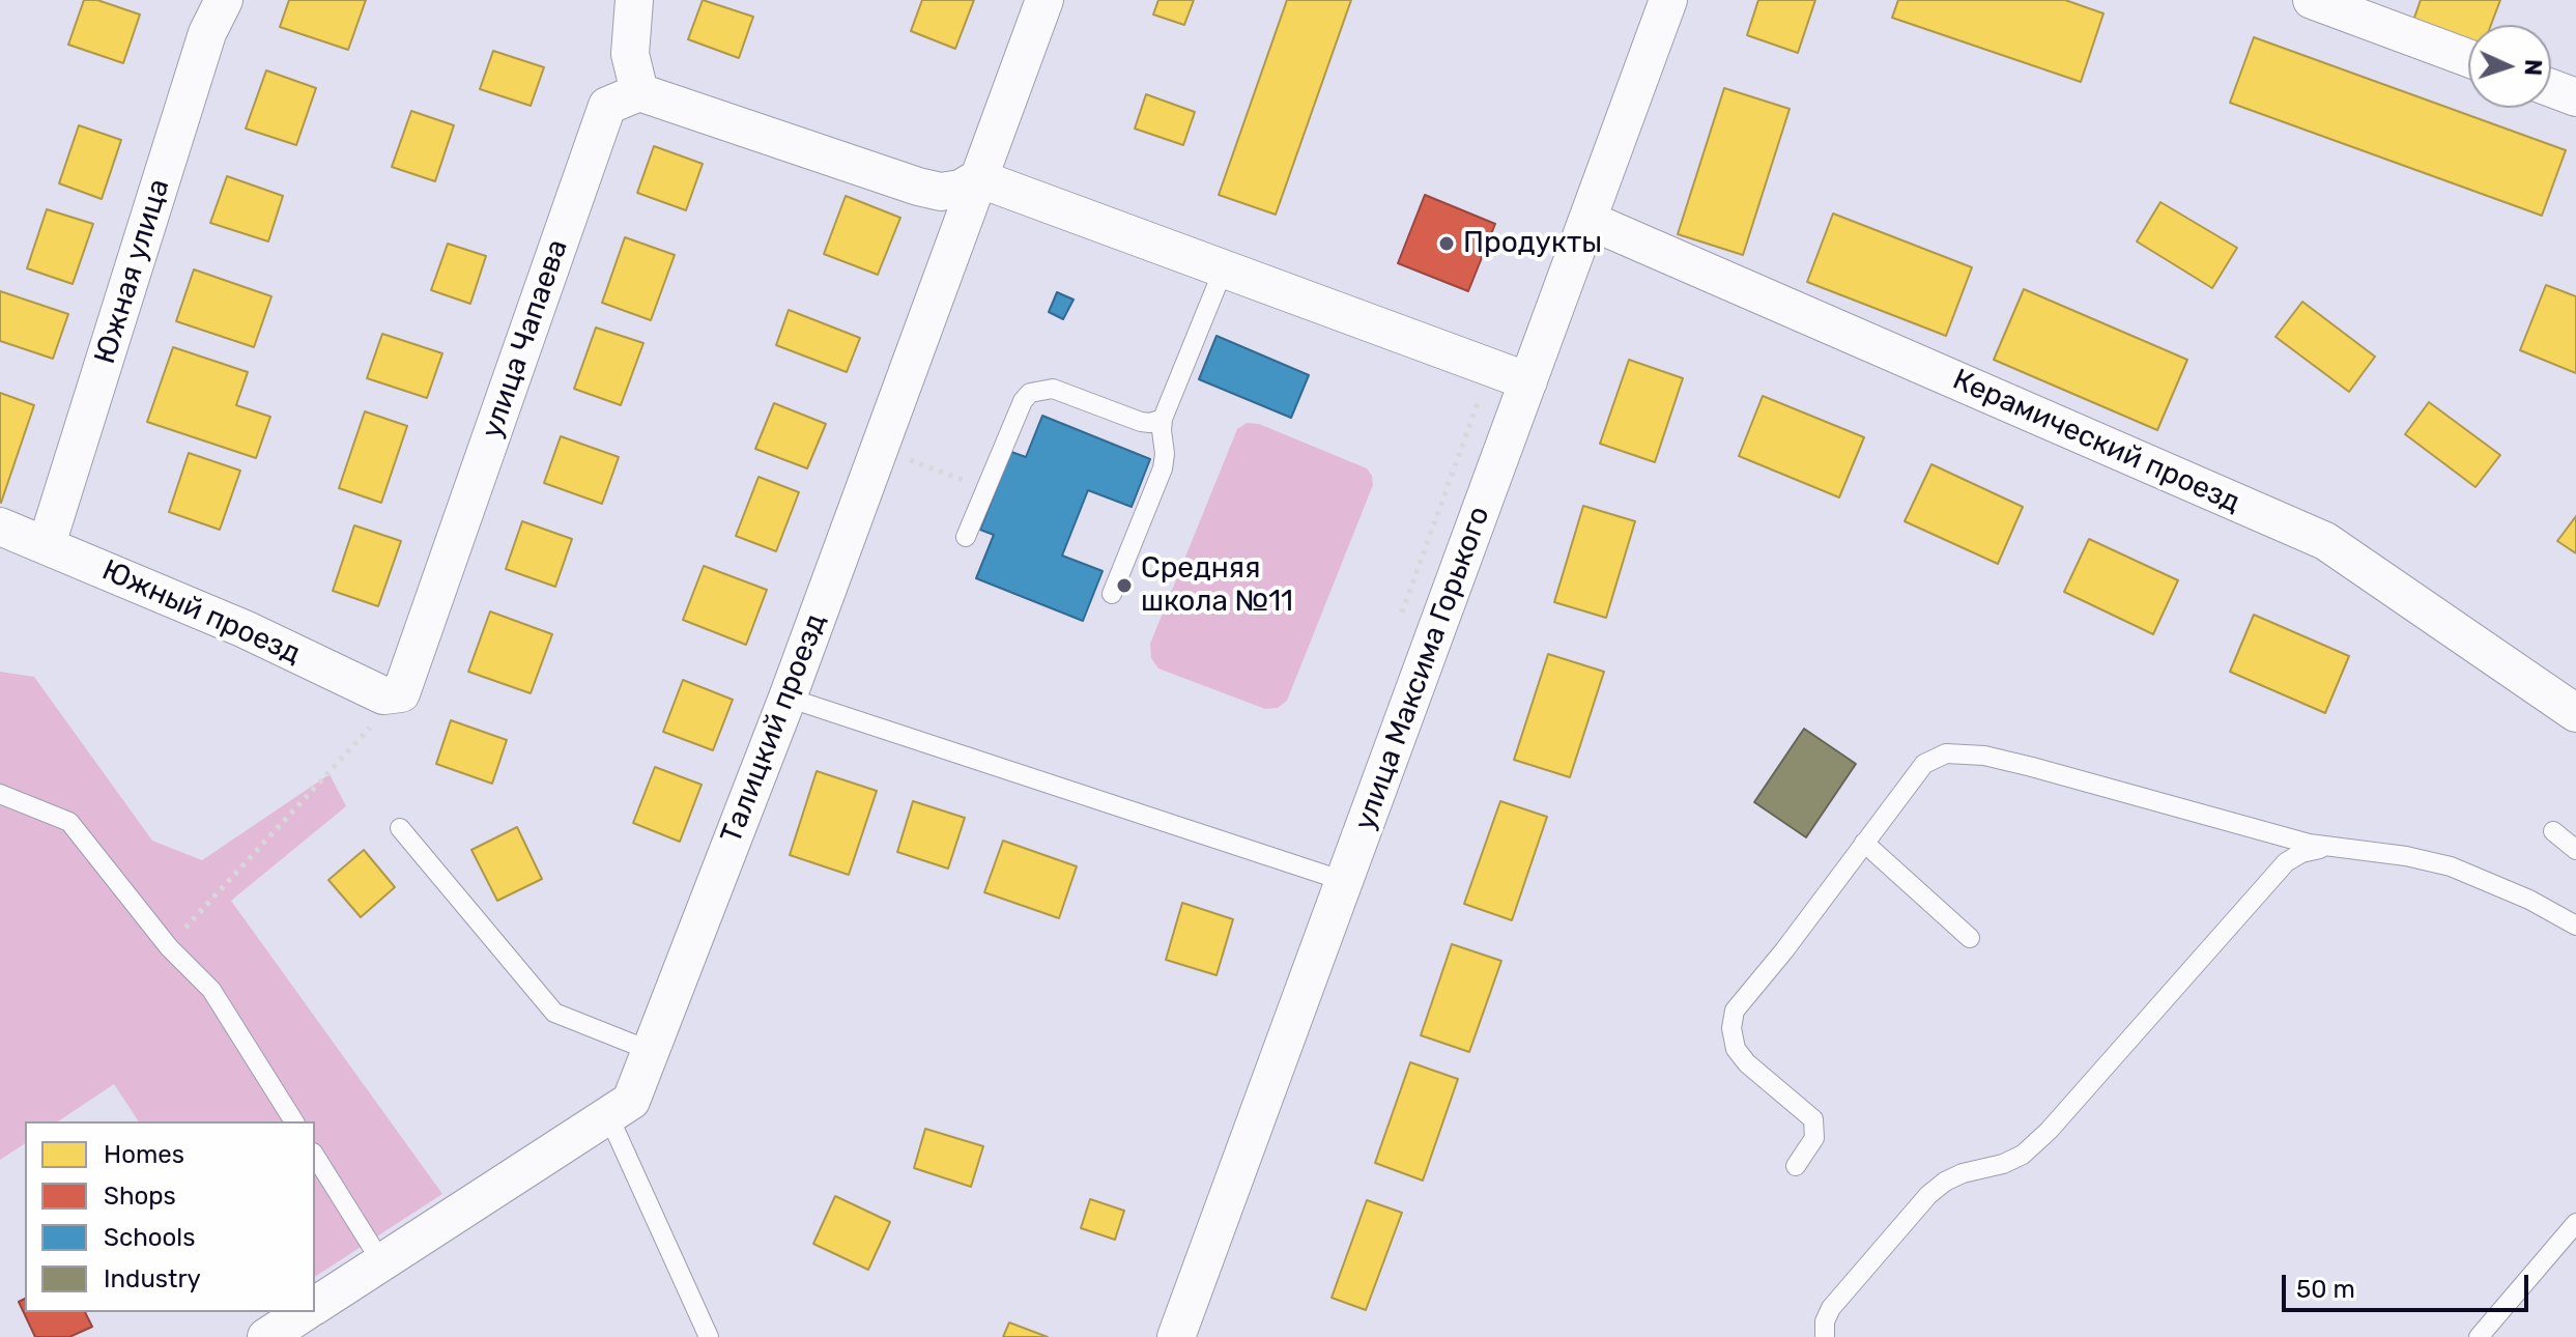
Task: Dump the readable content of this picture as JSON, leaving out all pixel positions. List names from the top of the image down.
{
  "streets": {
    "street": [
      "Южная улица",
      "улица Чапаева",
      "Керамический проезд",
      "Южный проезд",
      "улица Максима Горького",
      "Талицкий проезд"
    ]
  },
  "crossings": [
    ["Южная улица", "Южный проезд"],
    ["улица Чапаева", "Южный проезд"],
    ["Керамический проезд", "улица Максима Горького"]
  ],
  "places": ["Продукты", "Средняя школа №11"],
  "legend": [
    "Homes",
    "Shops",
    "Schools",
    "Industry"
  ],
  "scale_bar": "50 m",
  "north": "right"
}
